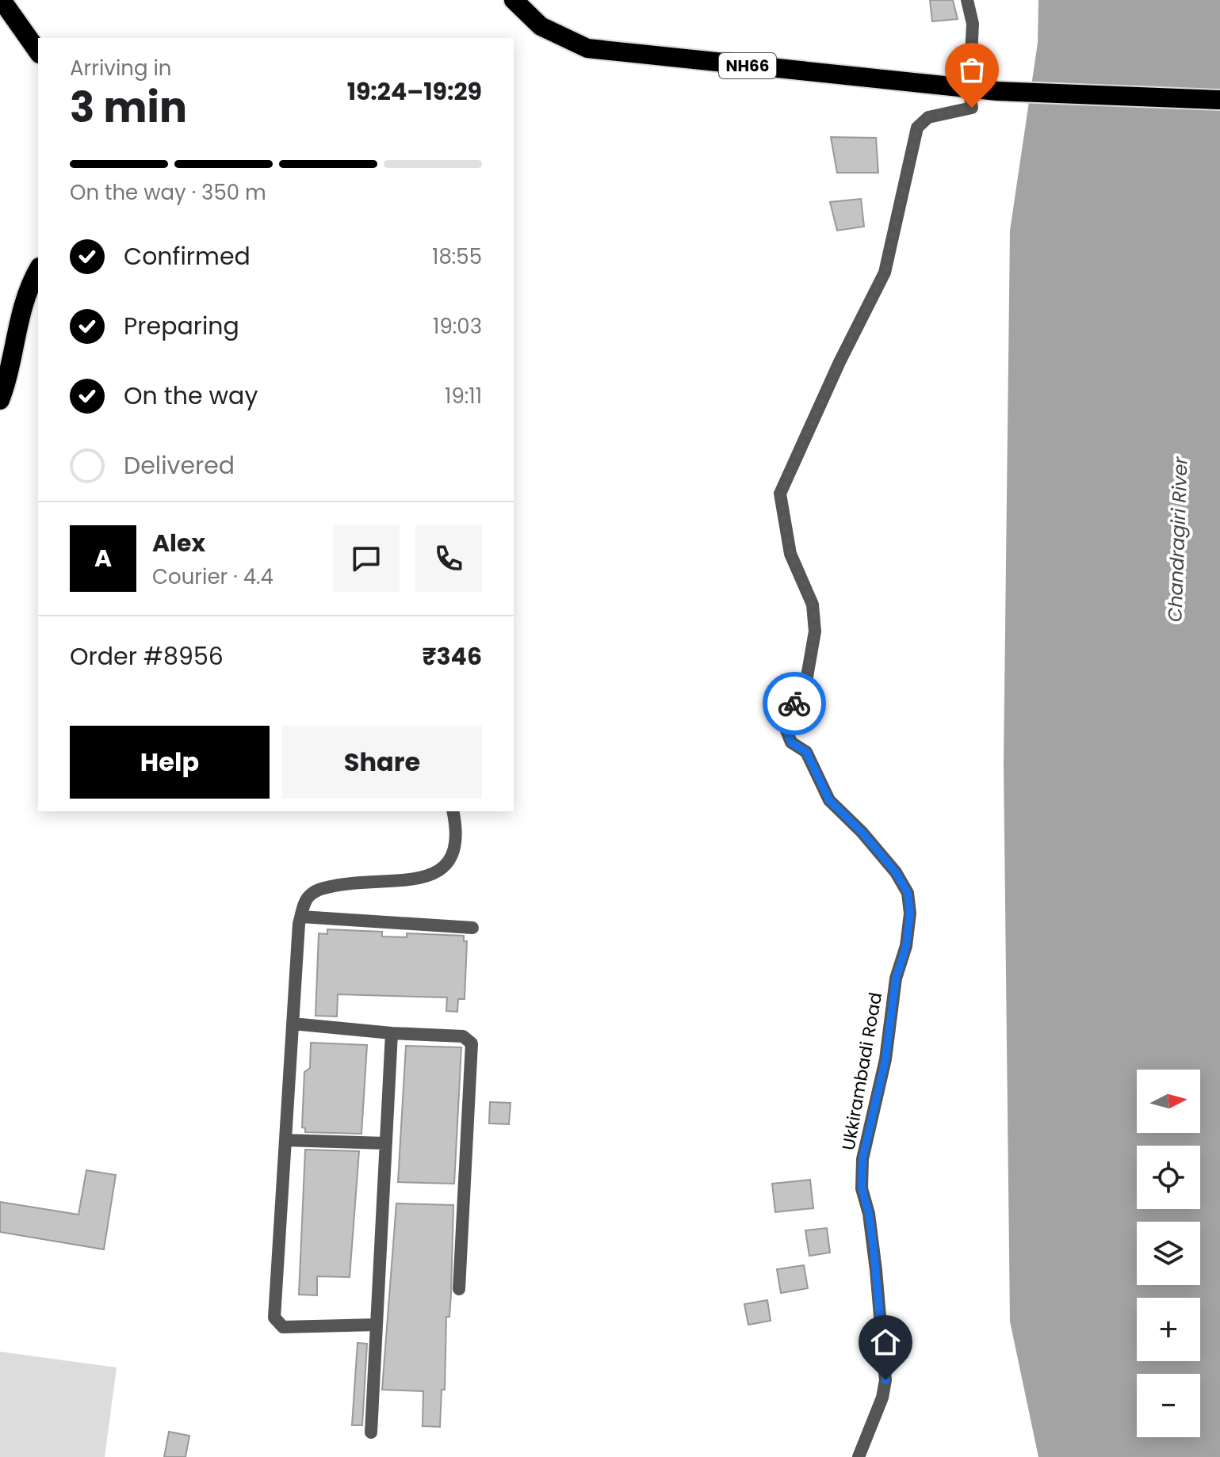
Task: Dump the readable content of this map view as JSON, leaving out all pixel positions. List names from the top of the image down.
{
  "streets": {
    "highway": ["NH66"],
    "street": ["Ukkirambadi Road"]
  },
  "crossings": [
    ["NH66", "Ukkirambadi Road"]
  ],
  "water": ["Chandragiri River"],
  "north": "right",
  "page": {
    "heading": ["3 min", "Arriving in", "19:24–19:29"],
    "panel": [
      "Alex",
      "Courier · 4.4",
      "Order #8956",
      "₹346"
    ],
    "bar": "On the way · 350 m",
    "list": [
      ["Confirmed", "18:55"],
      ["Preparing", "19:03"],
      ["On the way", "19:11"],
      "Delivered"
    ],
    "round": "A",
    "buttons": ["Help", "Share"],
    "map_buttons": ["+", "−"]
  }
}
